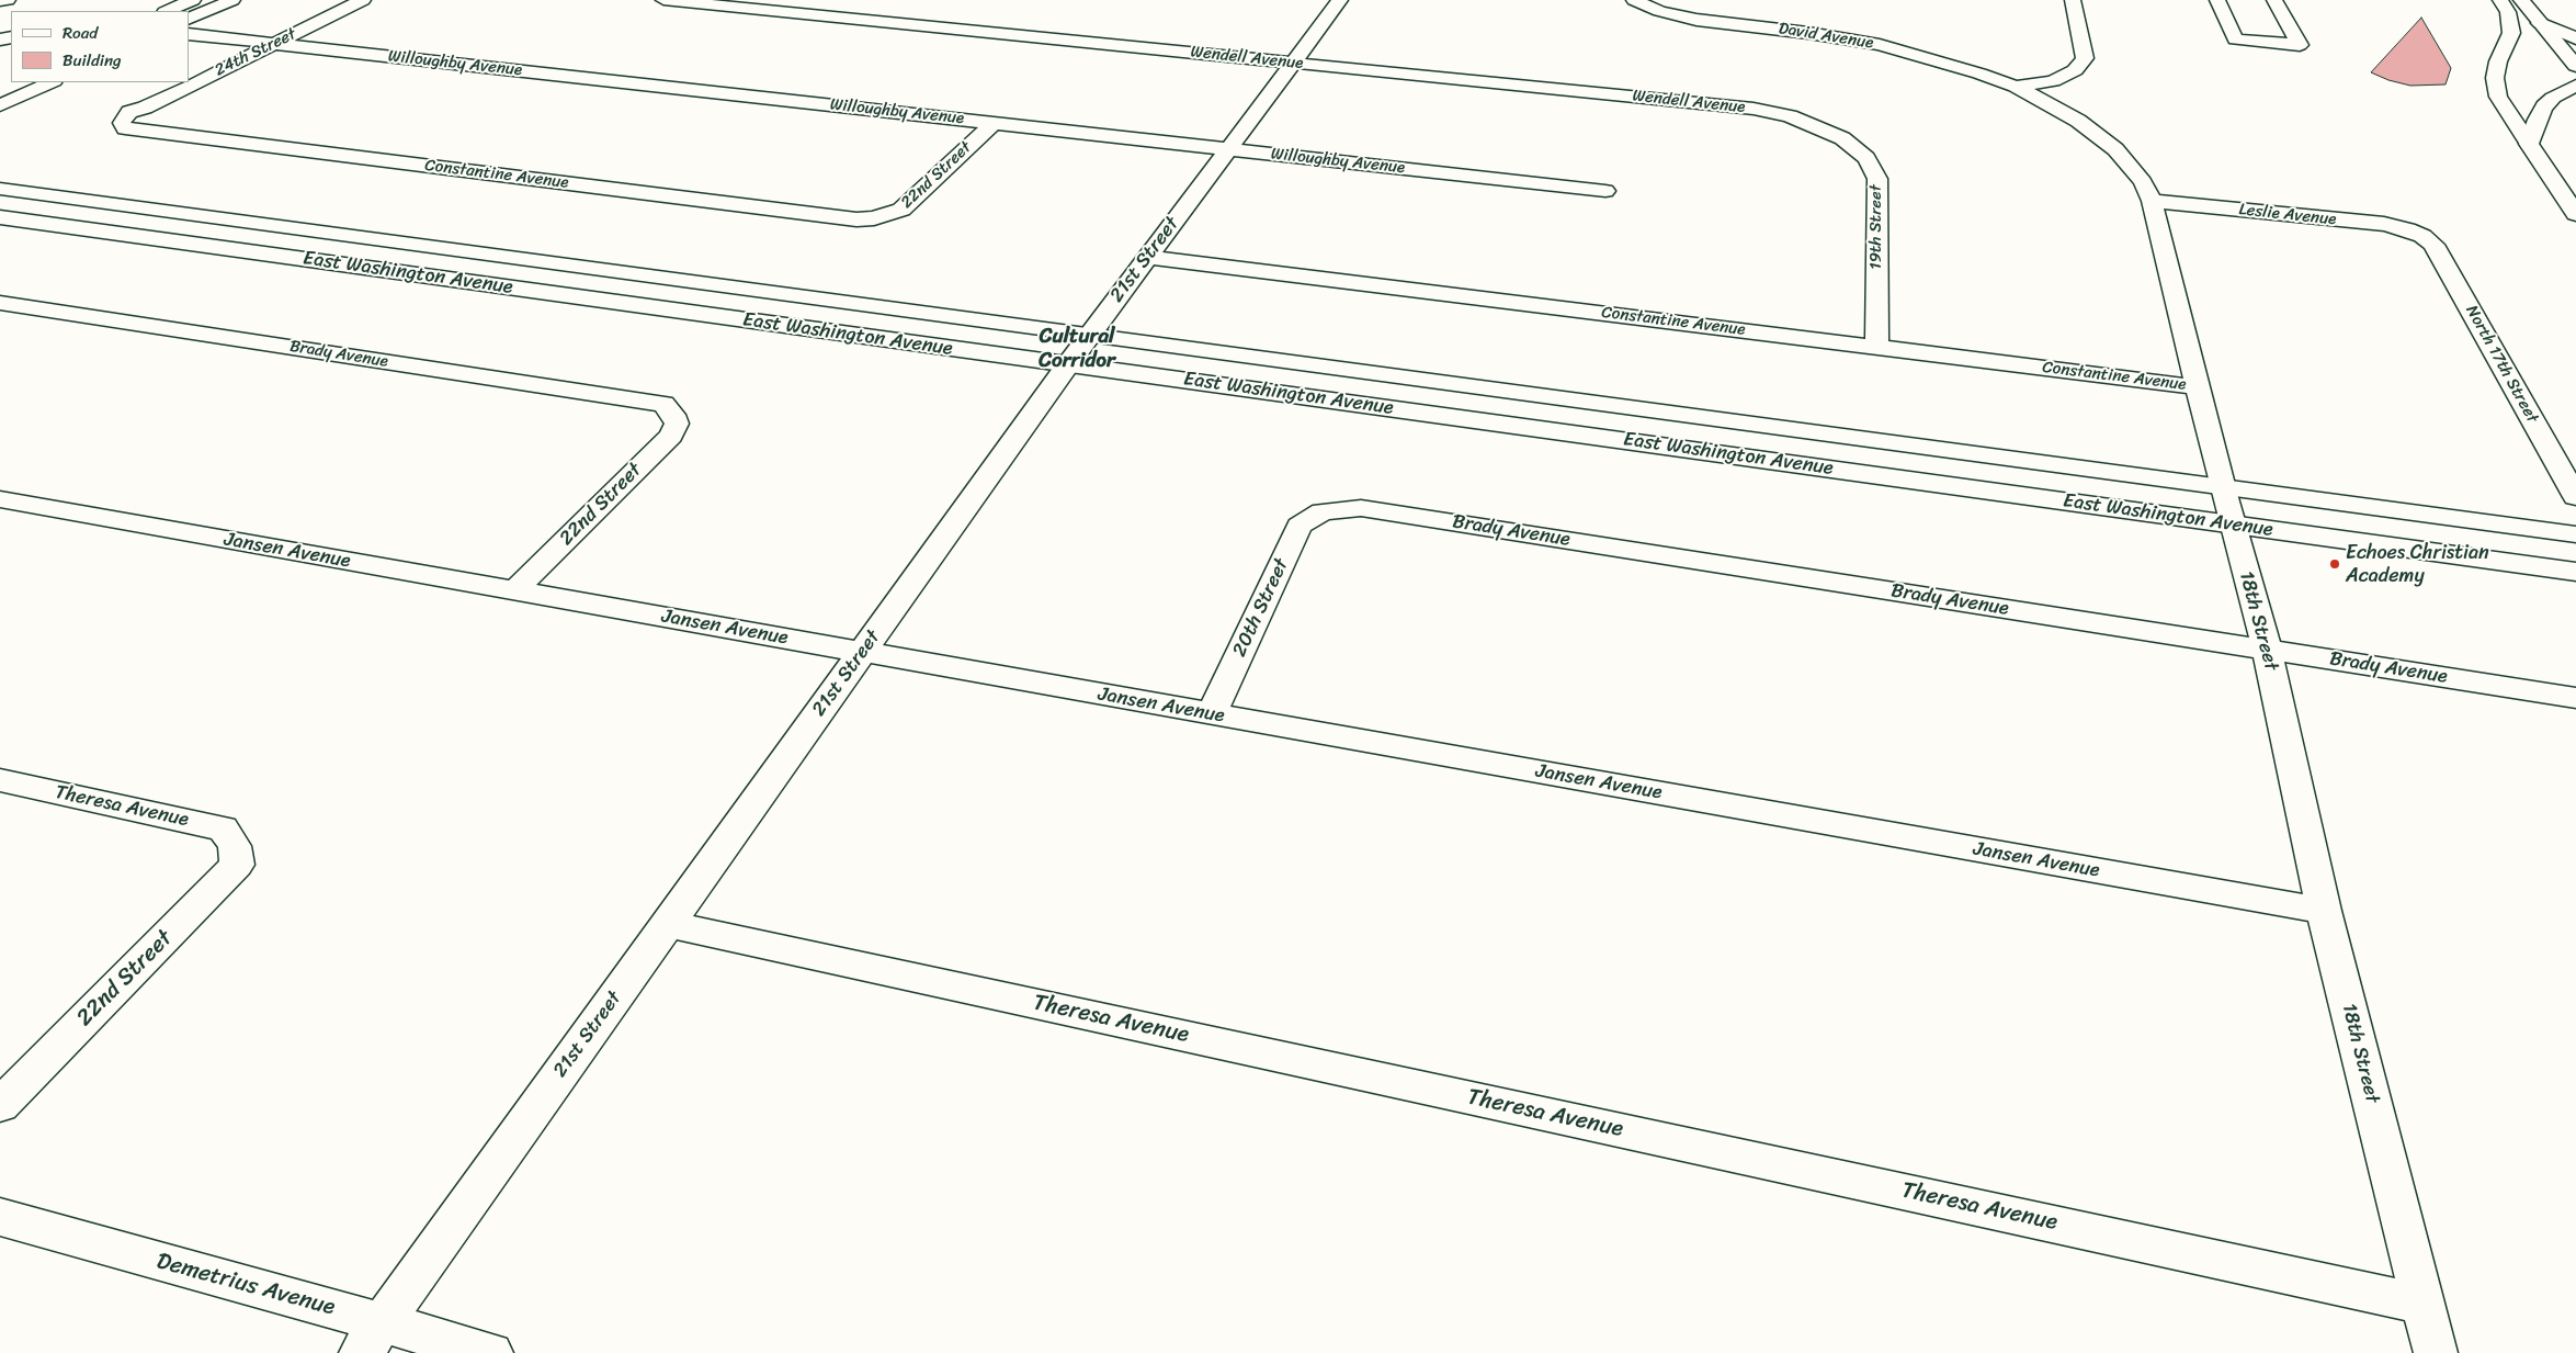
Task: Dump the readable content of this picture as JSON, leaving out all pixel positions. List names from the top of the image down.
{
  "streets": {
    "street": [
      "David Avenue",
      "24th Street",
      "Wendell Avenue",
      "Willoughby Avenue",
      "Constantine Avenue",
      "22nd Street",
      "Leslie Avenue",
      "19th Street",
      "21st Street",
      "East Washington Avenue",
      "Brady Avenue",
      "North 17th Street",
      "Jansen Avenue",
      "20th Street",
      "18th Street",
      "Theresa Avenue",
      "Demetrius Avenue"
    ]
  },
  "crossings": [
    ["David Avenue", "18th Street"],
    ["24th Street", "Willoughby Avenue"],
    ["24th Street", "Constantine Avenue"],
    ["Wendell Avenue", "19th Street"],
    ["Wendell Avenue", "21st Street"],
    ["Willoughby Avenue", "22nd Street"],
    ["Willoughby Avenue", "21st Street"],
    ["Constantine Avenue", "22nd Street"],
    ["Constantine Avenue", "19th Street"],
    ["Constantine Avenue", "21st Street"],
    ["Constantine Avenue", "18th Street"],
    ["22nd Street", "Brady Avenue"],
    ["22nd Street", "Jansen Avenue"],
    ["22nd Street", "Theresa Avenue"],
    ["Leslie Avenue", "North 17th Street"],
    ["Leslie Avenue", "18th Street"],
    ["21st Street", "East Washington Avenue"],
    ["21st Street", "Jansen Avenue"],
    ["21st Street", "Theresa Avenue"],
    ["21st Street", "Demetrius Avenue"],
    ["East Washington Avenue", "18th Street"],
    ["Brady Avenue", "20th Street"],
    ["Brady Avenue", "18th Street"],
    ["Jansen Avenue", "20th Street"],
    ["Jansen Avenue", "18th Street"],
    ["18th Street", "Theresa Avenue"]
  ],
  "districts": ["Cultural Corridor"],
  "places": ["Echoes Christian Academy"],
  "legend": ["Road", "Building"]
}
